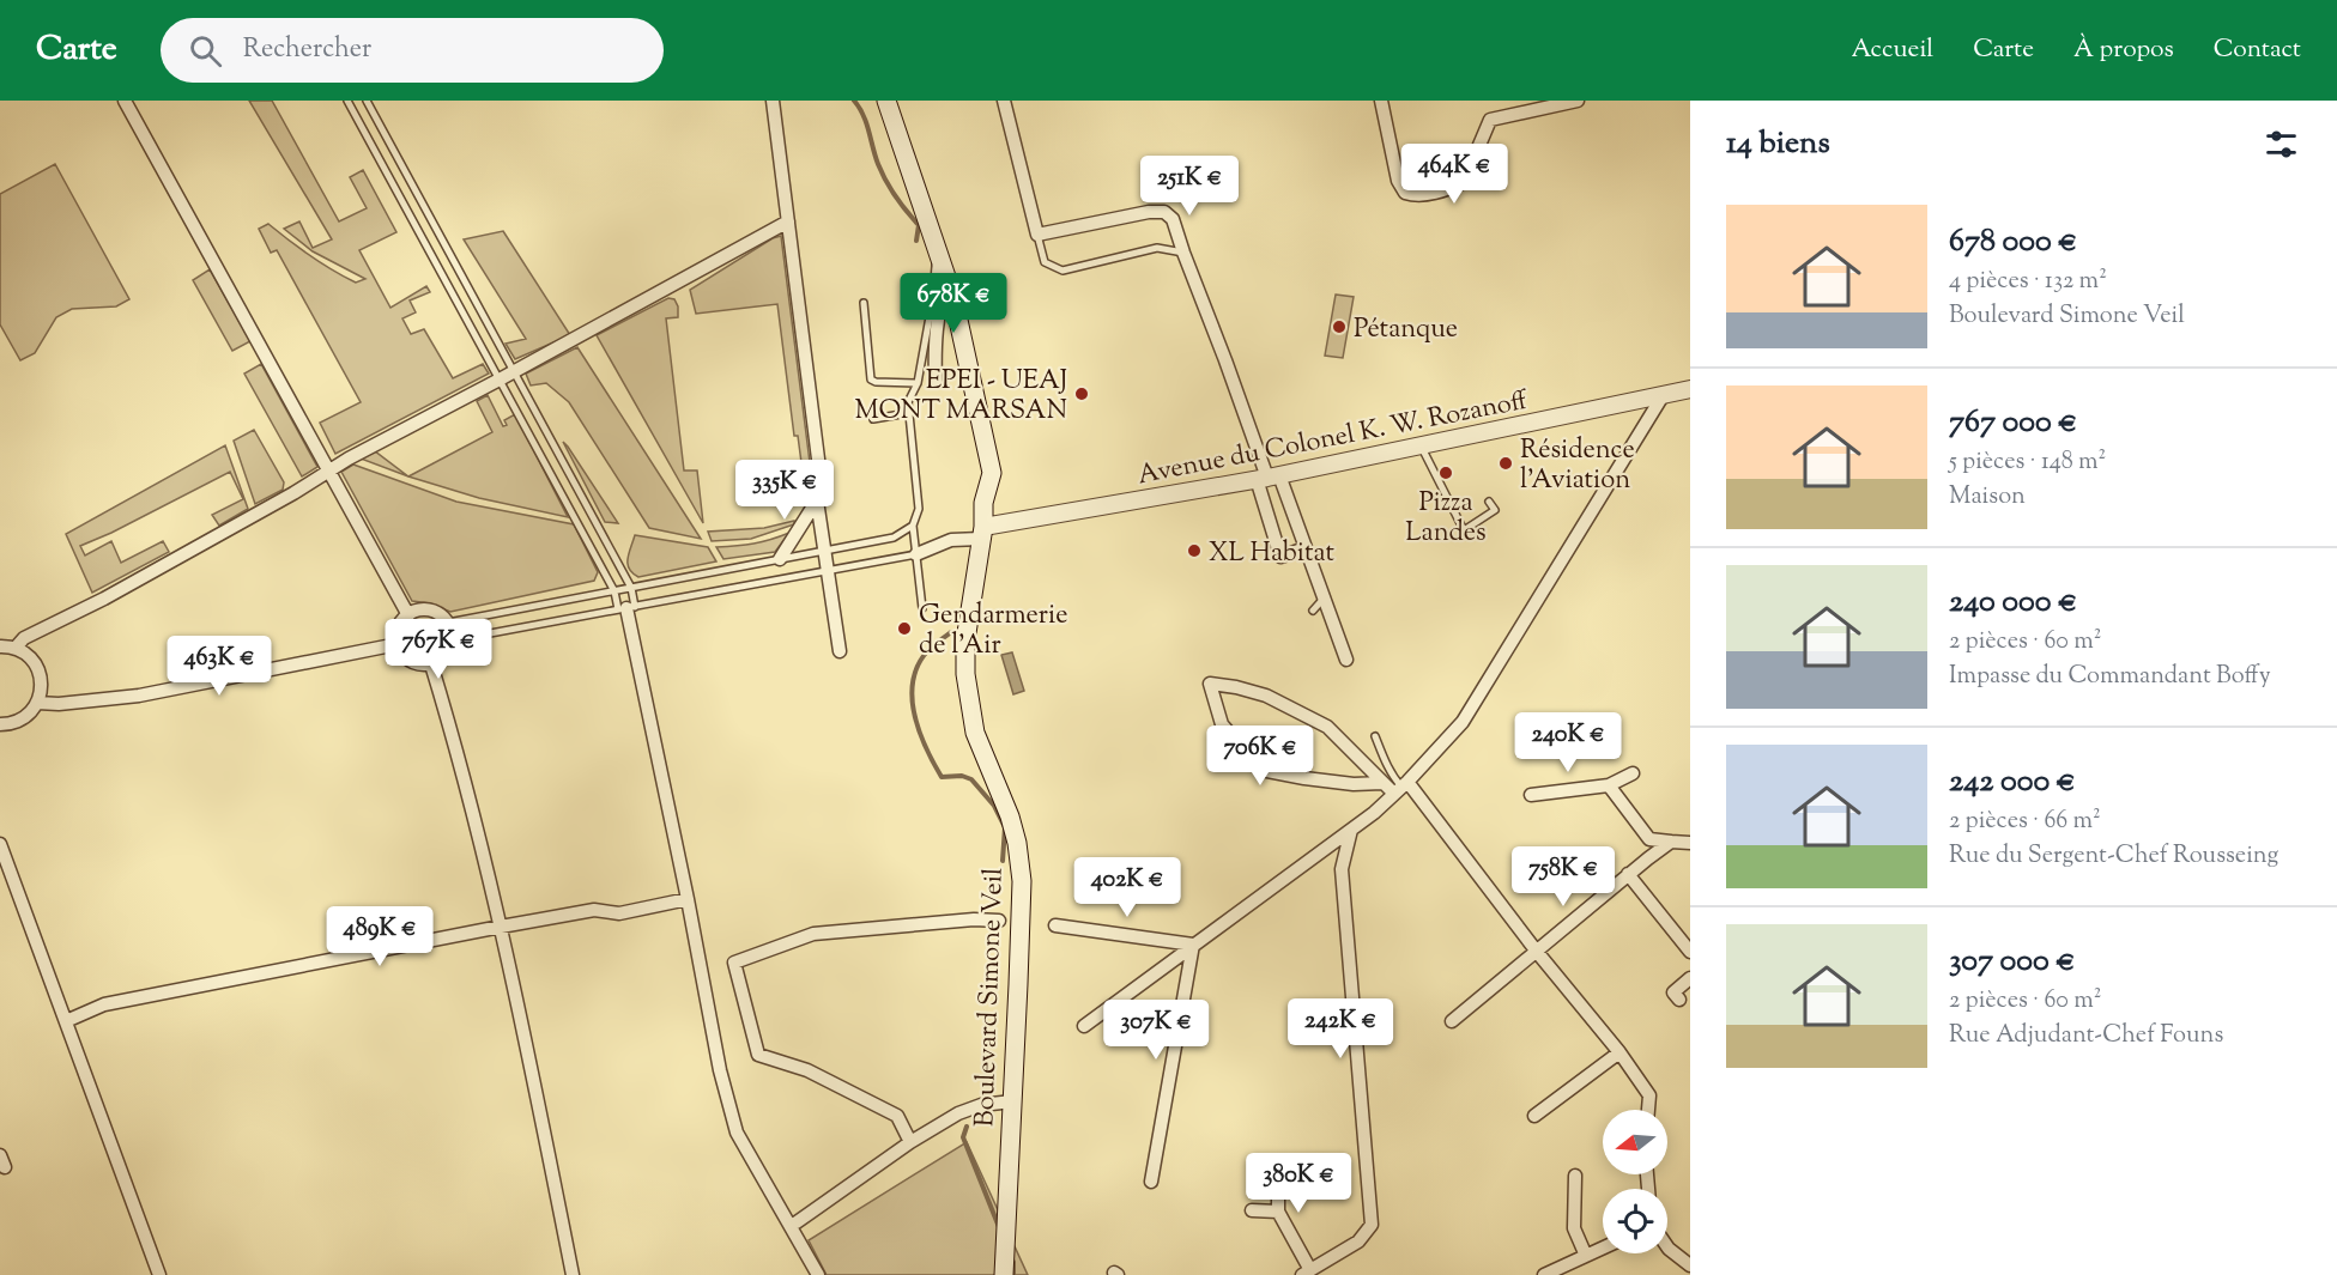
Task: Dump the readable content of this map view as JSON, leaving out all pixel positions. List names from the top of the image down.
{
  "streets": {
    "main road": ["Boulevard Simone Veil"],
    "street": ["Avenue du Colonel K. W. Rozanoff"]
  },
  "crossings": [
    ["Avenue du Colonel K. W. Rozanoff", "Boulevard Simone Veil"]
  ],
  "places": [
    "Pétanque",
    "EPEI - UEAJ MONT MARSAN",
    "Résidence l'Aviation",
    "Pizza Landes",
    "XL Habitat",
    "Gendarmerie de l'Air"
  ],
  "north": "left",
  "page": {
    "header": "Carte",
    "search": "Rechercher",
    "nav": [
      "Accueil",
      "Carte",
      "À propos",
      "Contact"
    ],
    "heading": "14 biens",
    "price": [
      "464K €",
      "251K €",
      "678K €",
      "335K €",
      "767K €",
      "463K €",
      "240K €",
      "706K €",
      "758K €",
      "402K €",
      "489K €",
      "242K €",
      "307K €",
      "380K €"
    ],
    "list": [
      {
        "name": "678 000 €",
        "note": "4 pièces · 132 m² · Boulevard Simone Veil"
      },
      {
        "name": "767 000 €",
        "note": "5 pièces · 148 m² · Maison"
      },
      {
        "name": "240 000 €",
        "note": "2 pièces · 60 m² · Impasse du Commandant Boffy"
      },
      {
        "name": "242 000 €",
        "note": "2 pièces · 66 m² · Rue du Sergent-Chef Rousseing"
      },
      {
        "name": "307 000 €",
        "note": "2 pièces · 60 m² · Rue Adjudant-Chef Founs"
      }
    ]
  }
}
